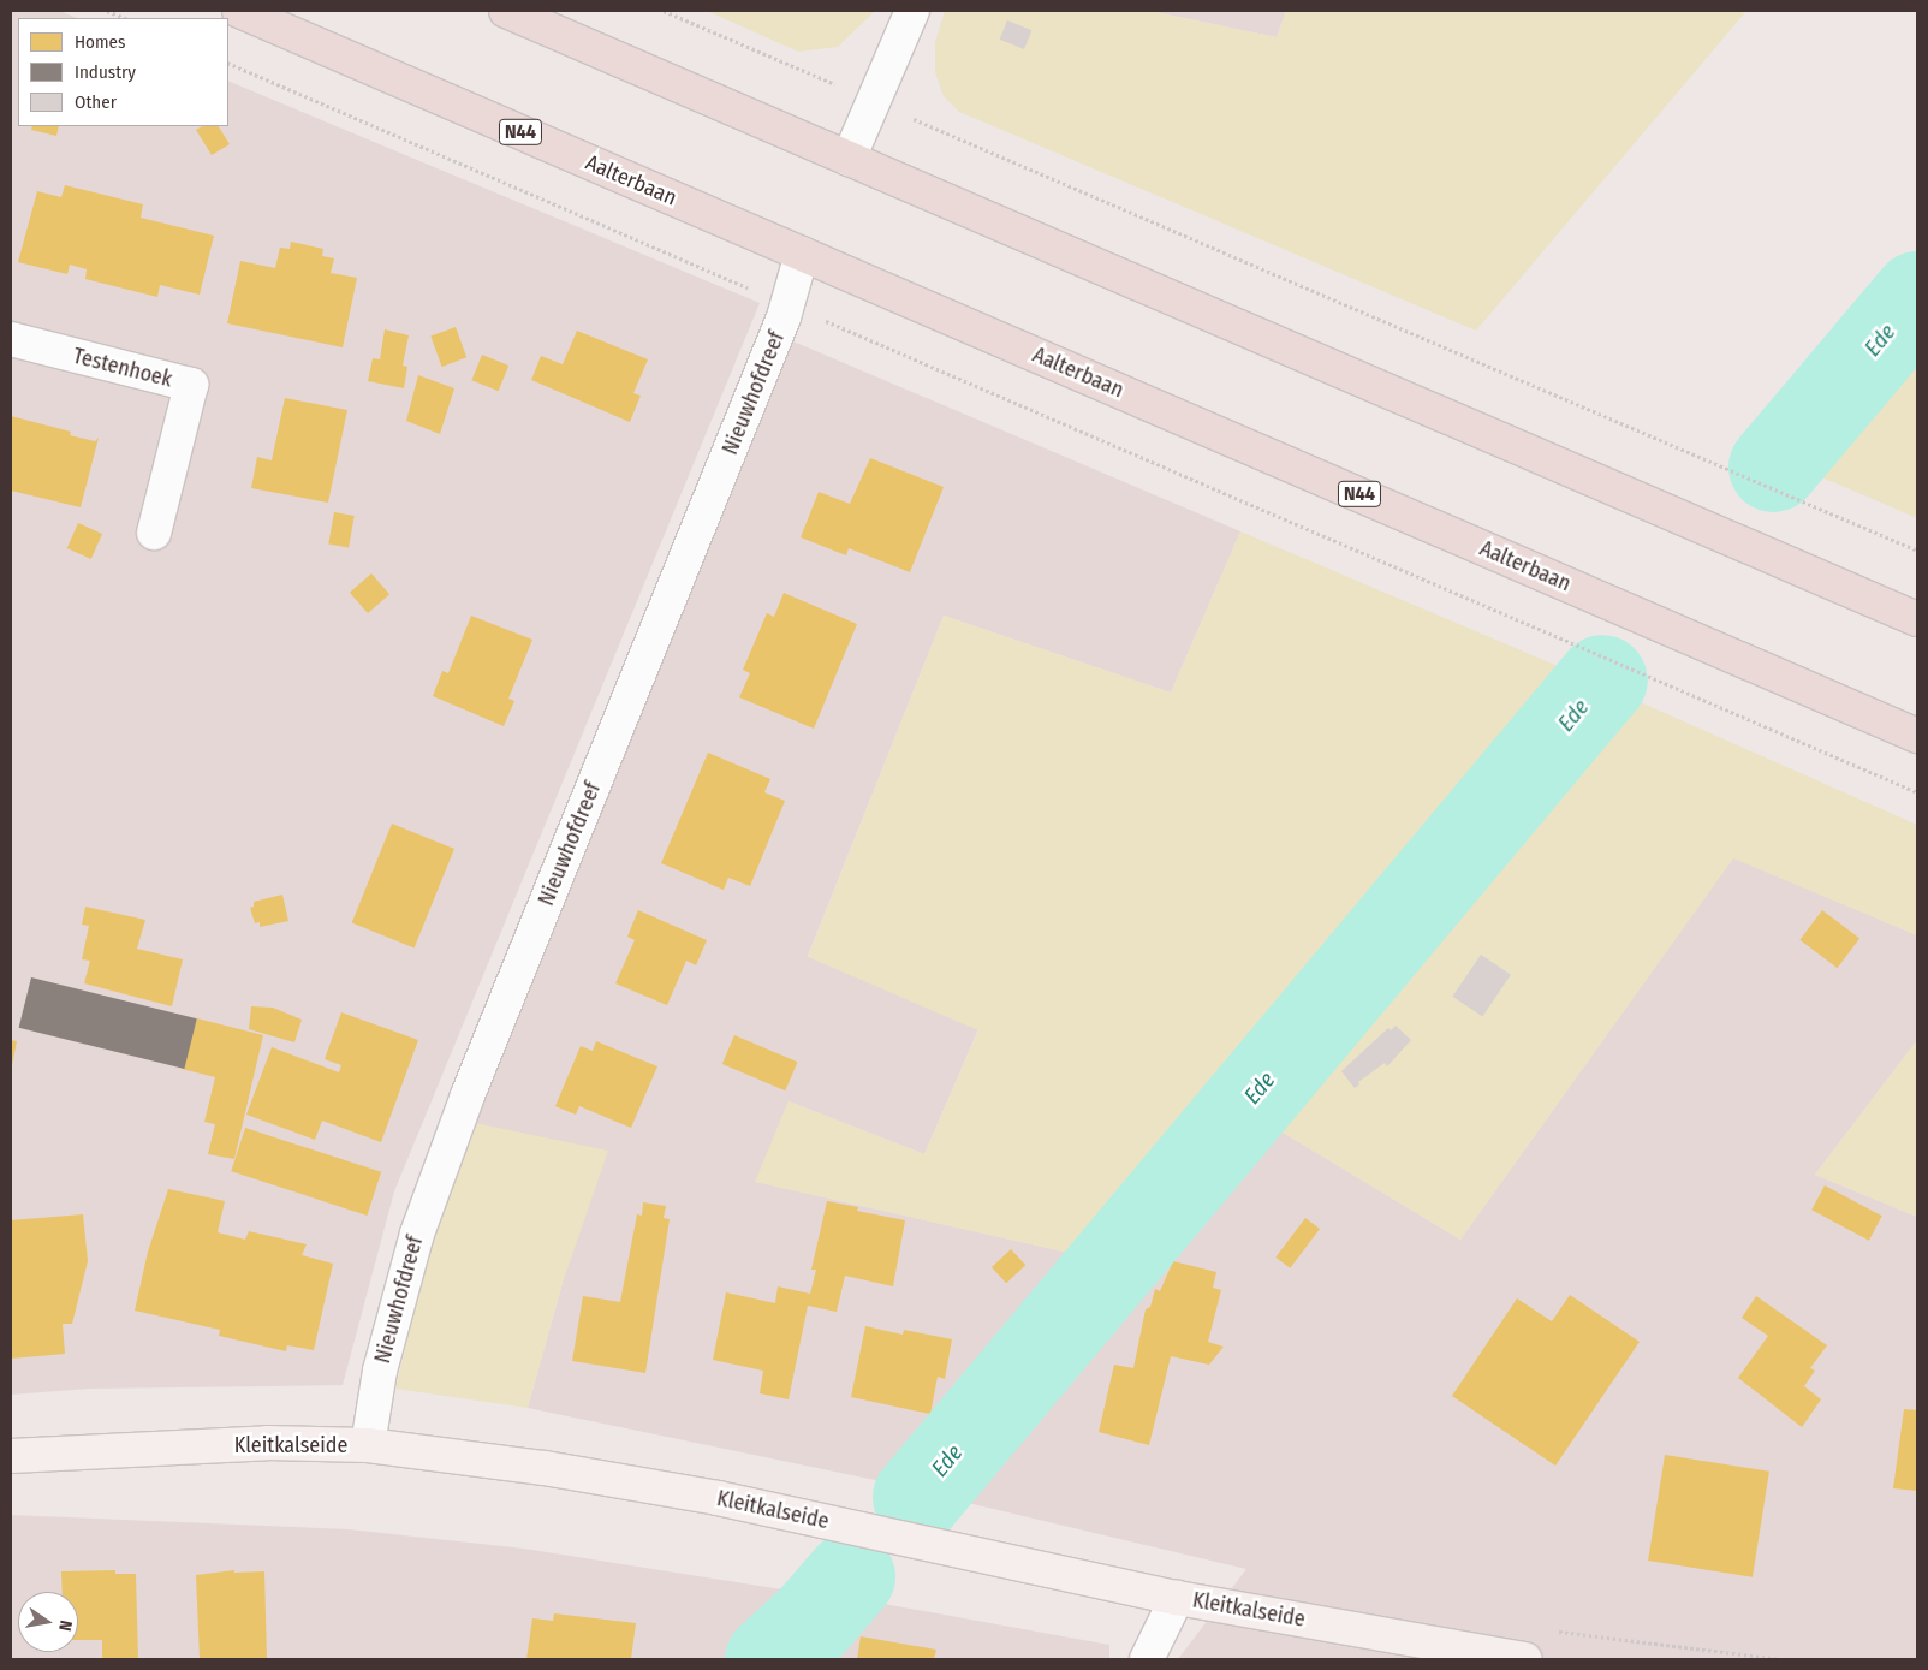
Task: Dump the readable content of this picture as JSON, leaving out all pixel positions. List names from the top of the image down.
{
  "streets": {
    "highway": ["N44", "Aalterbaan"],
    "street": ["Testenhoek", "Nieuwhofdreef", "Kleitkalseide"]
  },
  "crossings": [
    ["Aalterbaan", "Nieuwhofdreef"],
    ["Nieuwhofdreef", "Kleitkalseide"]
  ],
  "water": ["Ede"],
  "legend": ["Homes", "Industry", "Other"],
  "north": "right"
}
